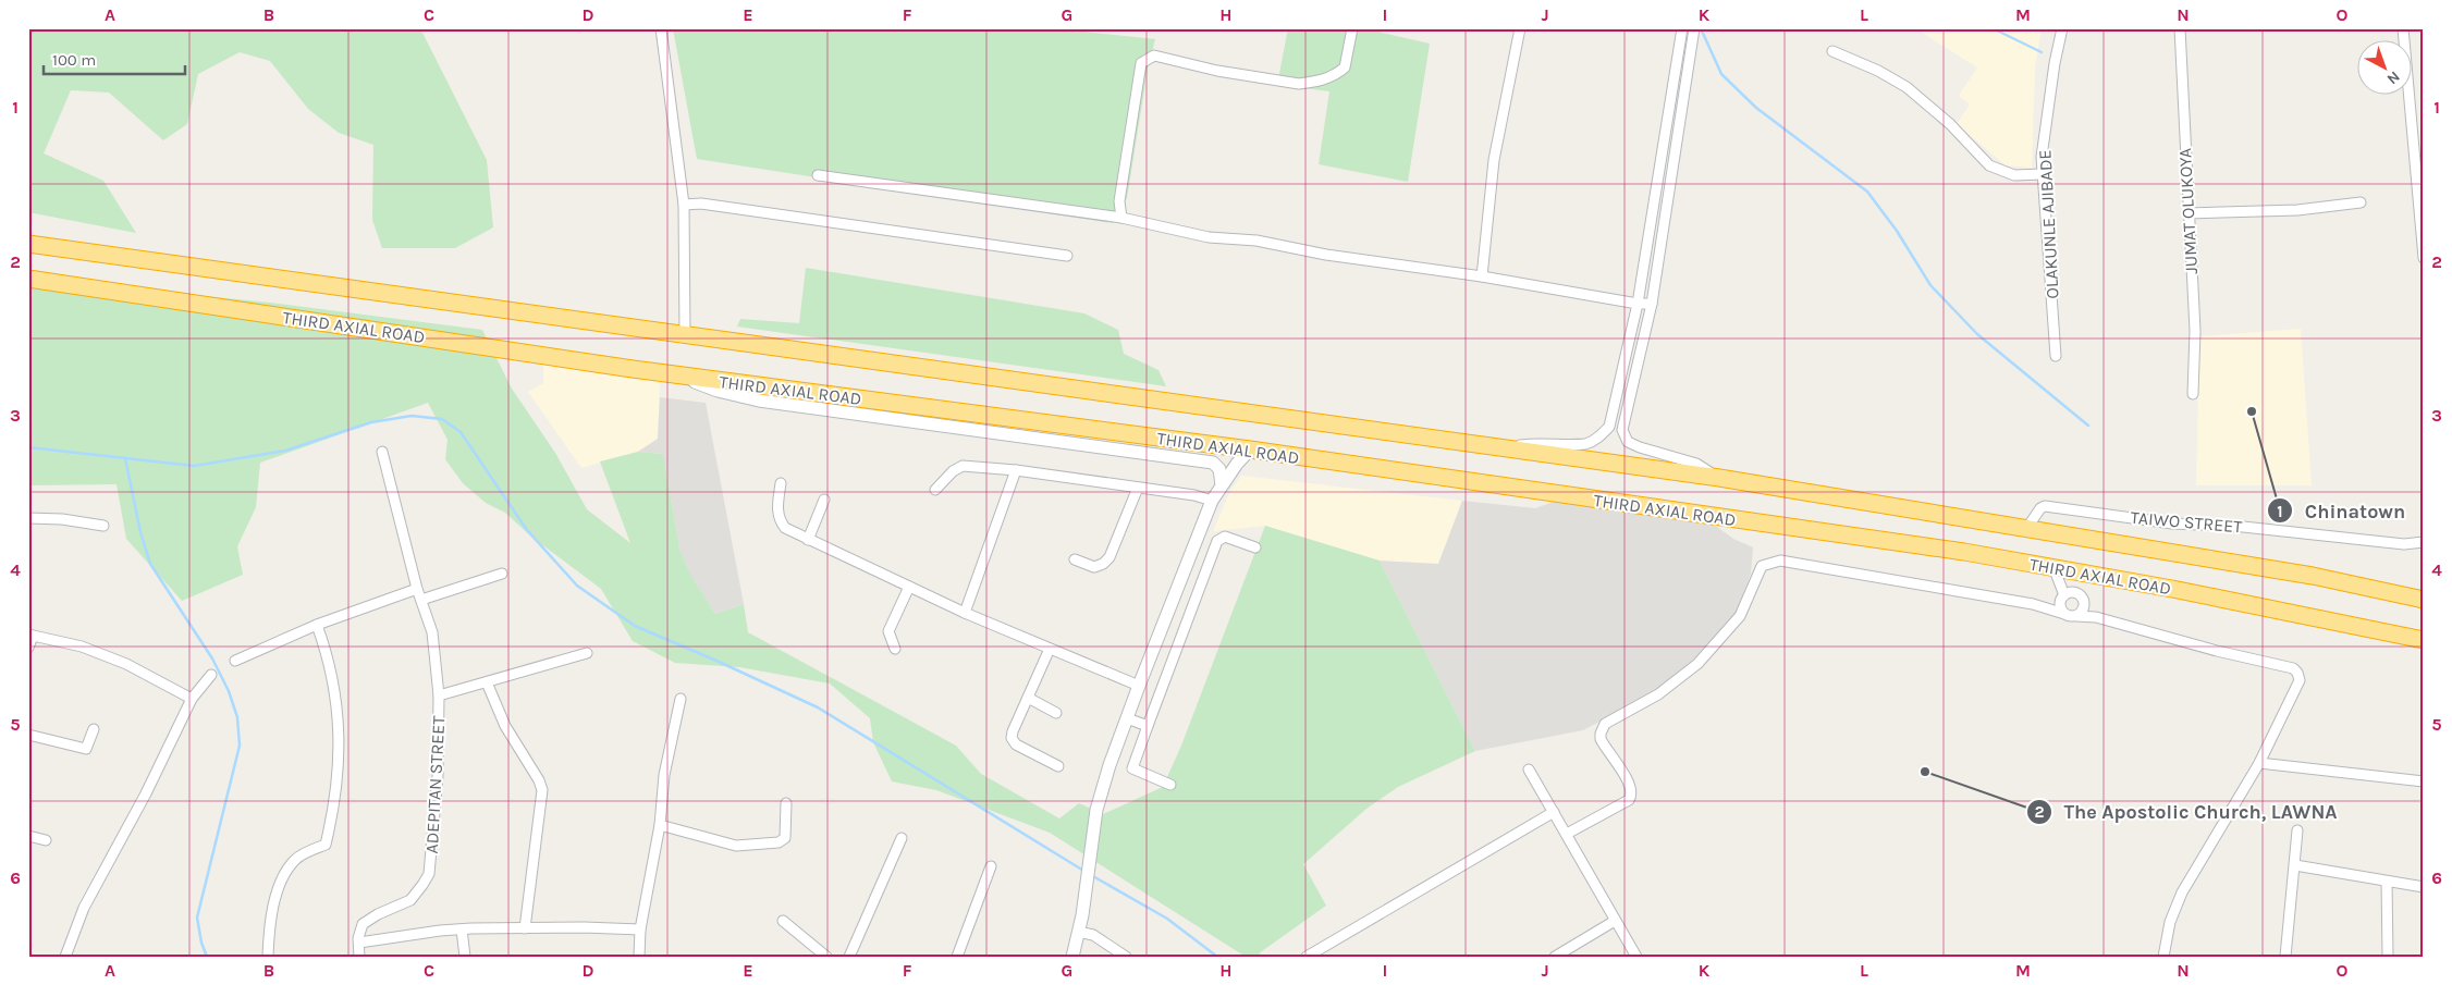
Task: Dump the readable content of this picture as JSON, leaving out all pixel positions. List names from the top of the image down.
{
  "streets": {
    "highway": ["THIRD AXIAL ROAD"],
    "street": [
      "JUMAT OLUKOYA",
      "OLAKUNLE AJIBADE",
      "TAIWO STREET",
      "ADEPITAN STREET"
    ]
  },
  "crossings": [
    ["THIRD AXIAL ROAD", "TAIWO STREET"]
  ],
  "places": ["Chinatown", "The Apostolic Church, LAWNA"],
  "scale_bar": "100 m",
  "north": "bottom right",
  "grid": {
    "columns": [
      "A",
      "B",
      "C",
      "D",
      "E",
      "F",
      "G",
      "H",
      "I",
      "J",
      "K",
      "L",
      "M",
      "N",
      "O"
    ],
    "rows": [
      "1",
      "2",
      "3",
      "4",
      "5",
      "6"
    ]
  }
}
